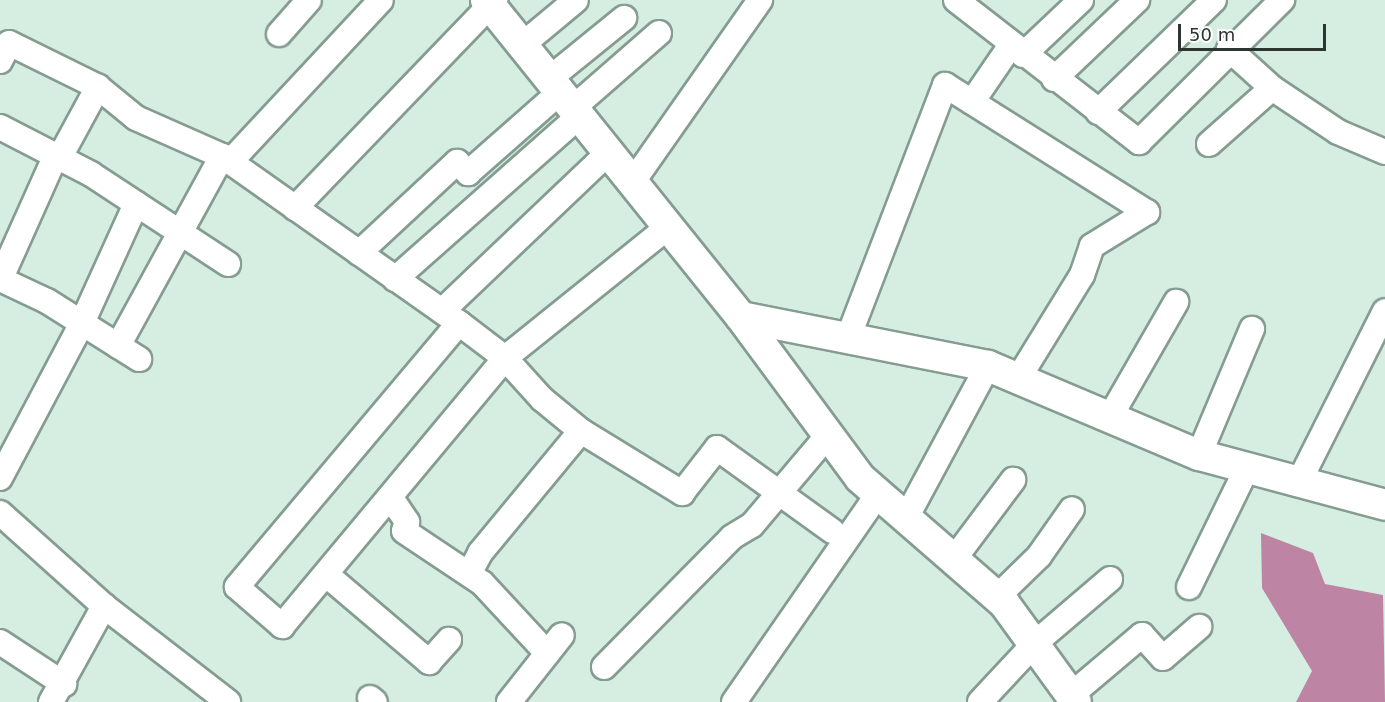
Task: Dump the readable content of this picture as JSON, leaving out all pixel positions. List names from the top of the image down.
{
  "scale_bar": "50 m"
}
